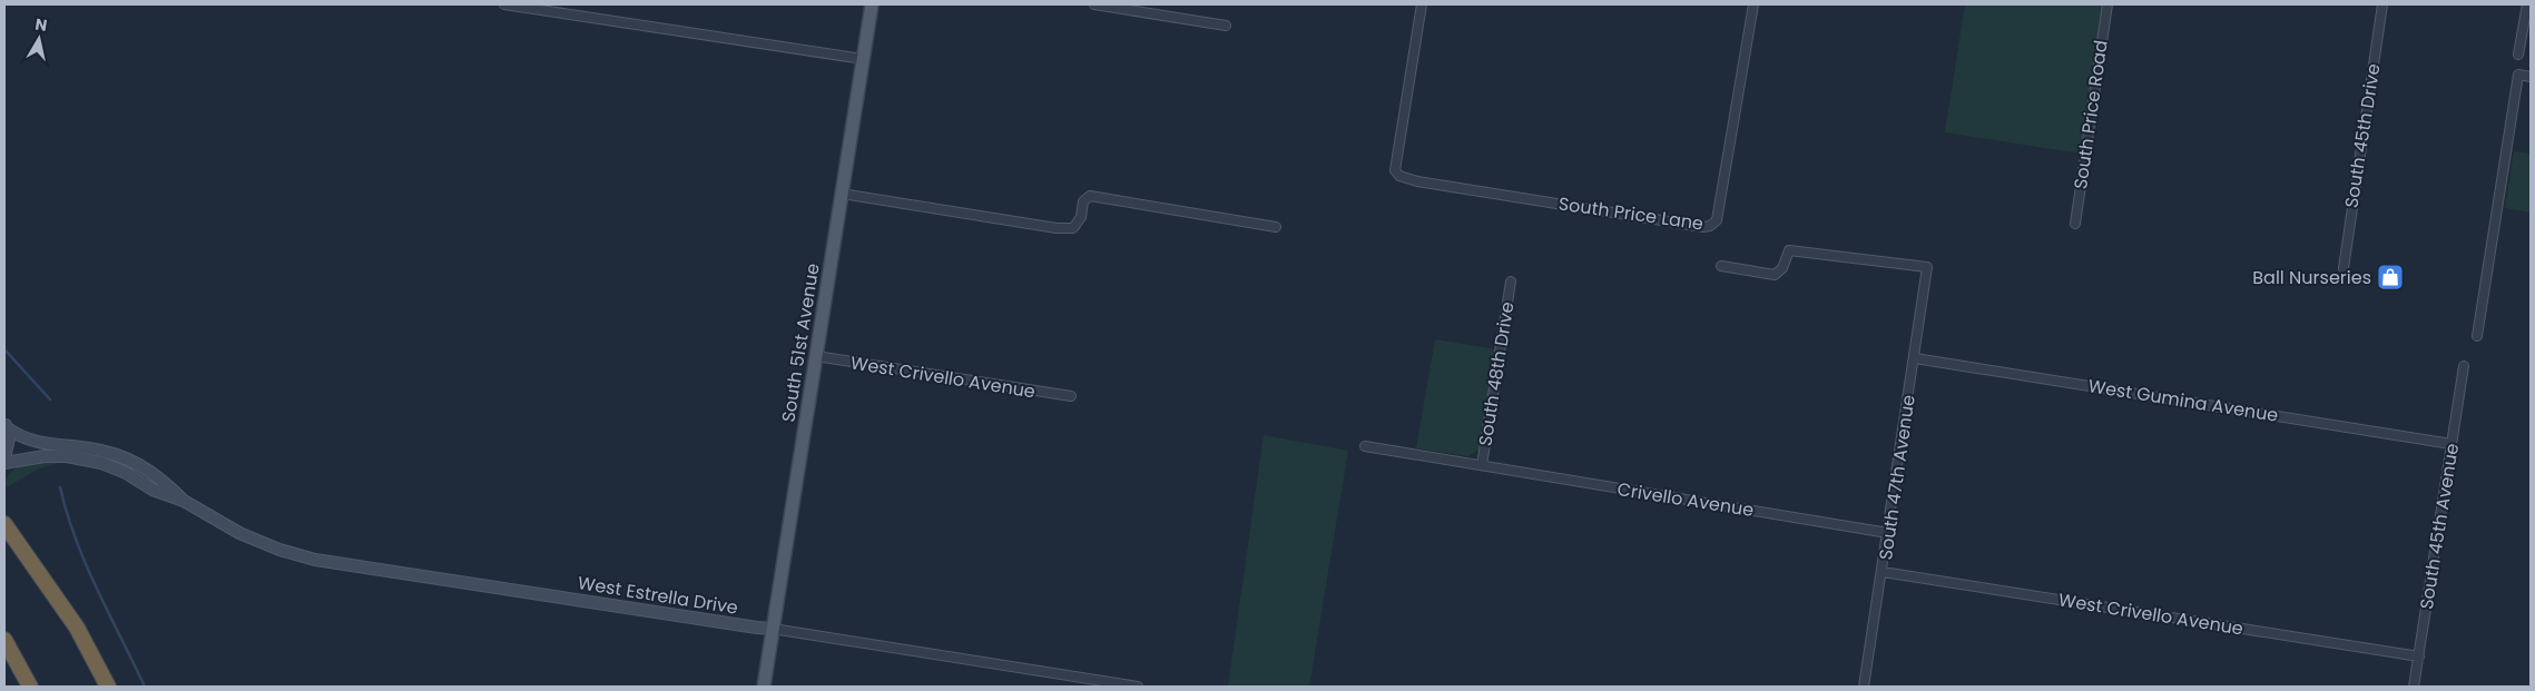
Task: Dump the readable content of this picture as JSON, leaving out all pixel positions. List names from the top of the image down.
{
  "streets": {
    "main road": ["South 51st Avenue", "West Estrella Drive"],
    "street": [
      "South Price Road",
      "South 45th Drive",
      "South Price Lane",
      "South 48th Drive",
      "West Crivello Avenue",
      "West Gumina Avenue",
      "South 47th Avenue",
      "Crivello Avenue",
      "South 45th Avenue"
    ]
  },
  "crossings": [
    ["South 51st Avenue", "West Crivello Avenue"],
    ["South 51st Avenue", "West Estrella Drive"],
    ["South 48th Drive", "Crivello Avenue"],
    ["West Crivello Avenue", "South 47th Avenue"],
    ["West Crivello Avenue", "South 45th Avenue"],
    ["West Gumina Avenue", "South 47th Avenue"],
    ["West Gumina Avenue", "South 45th Avenue"],
    ["South 47th Avenue", "Crivello Avenue"]
  ],
  "places": {
    "shop": ["Ball Nurseries"]
  },
  "north": "top"
}
